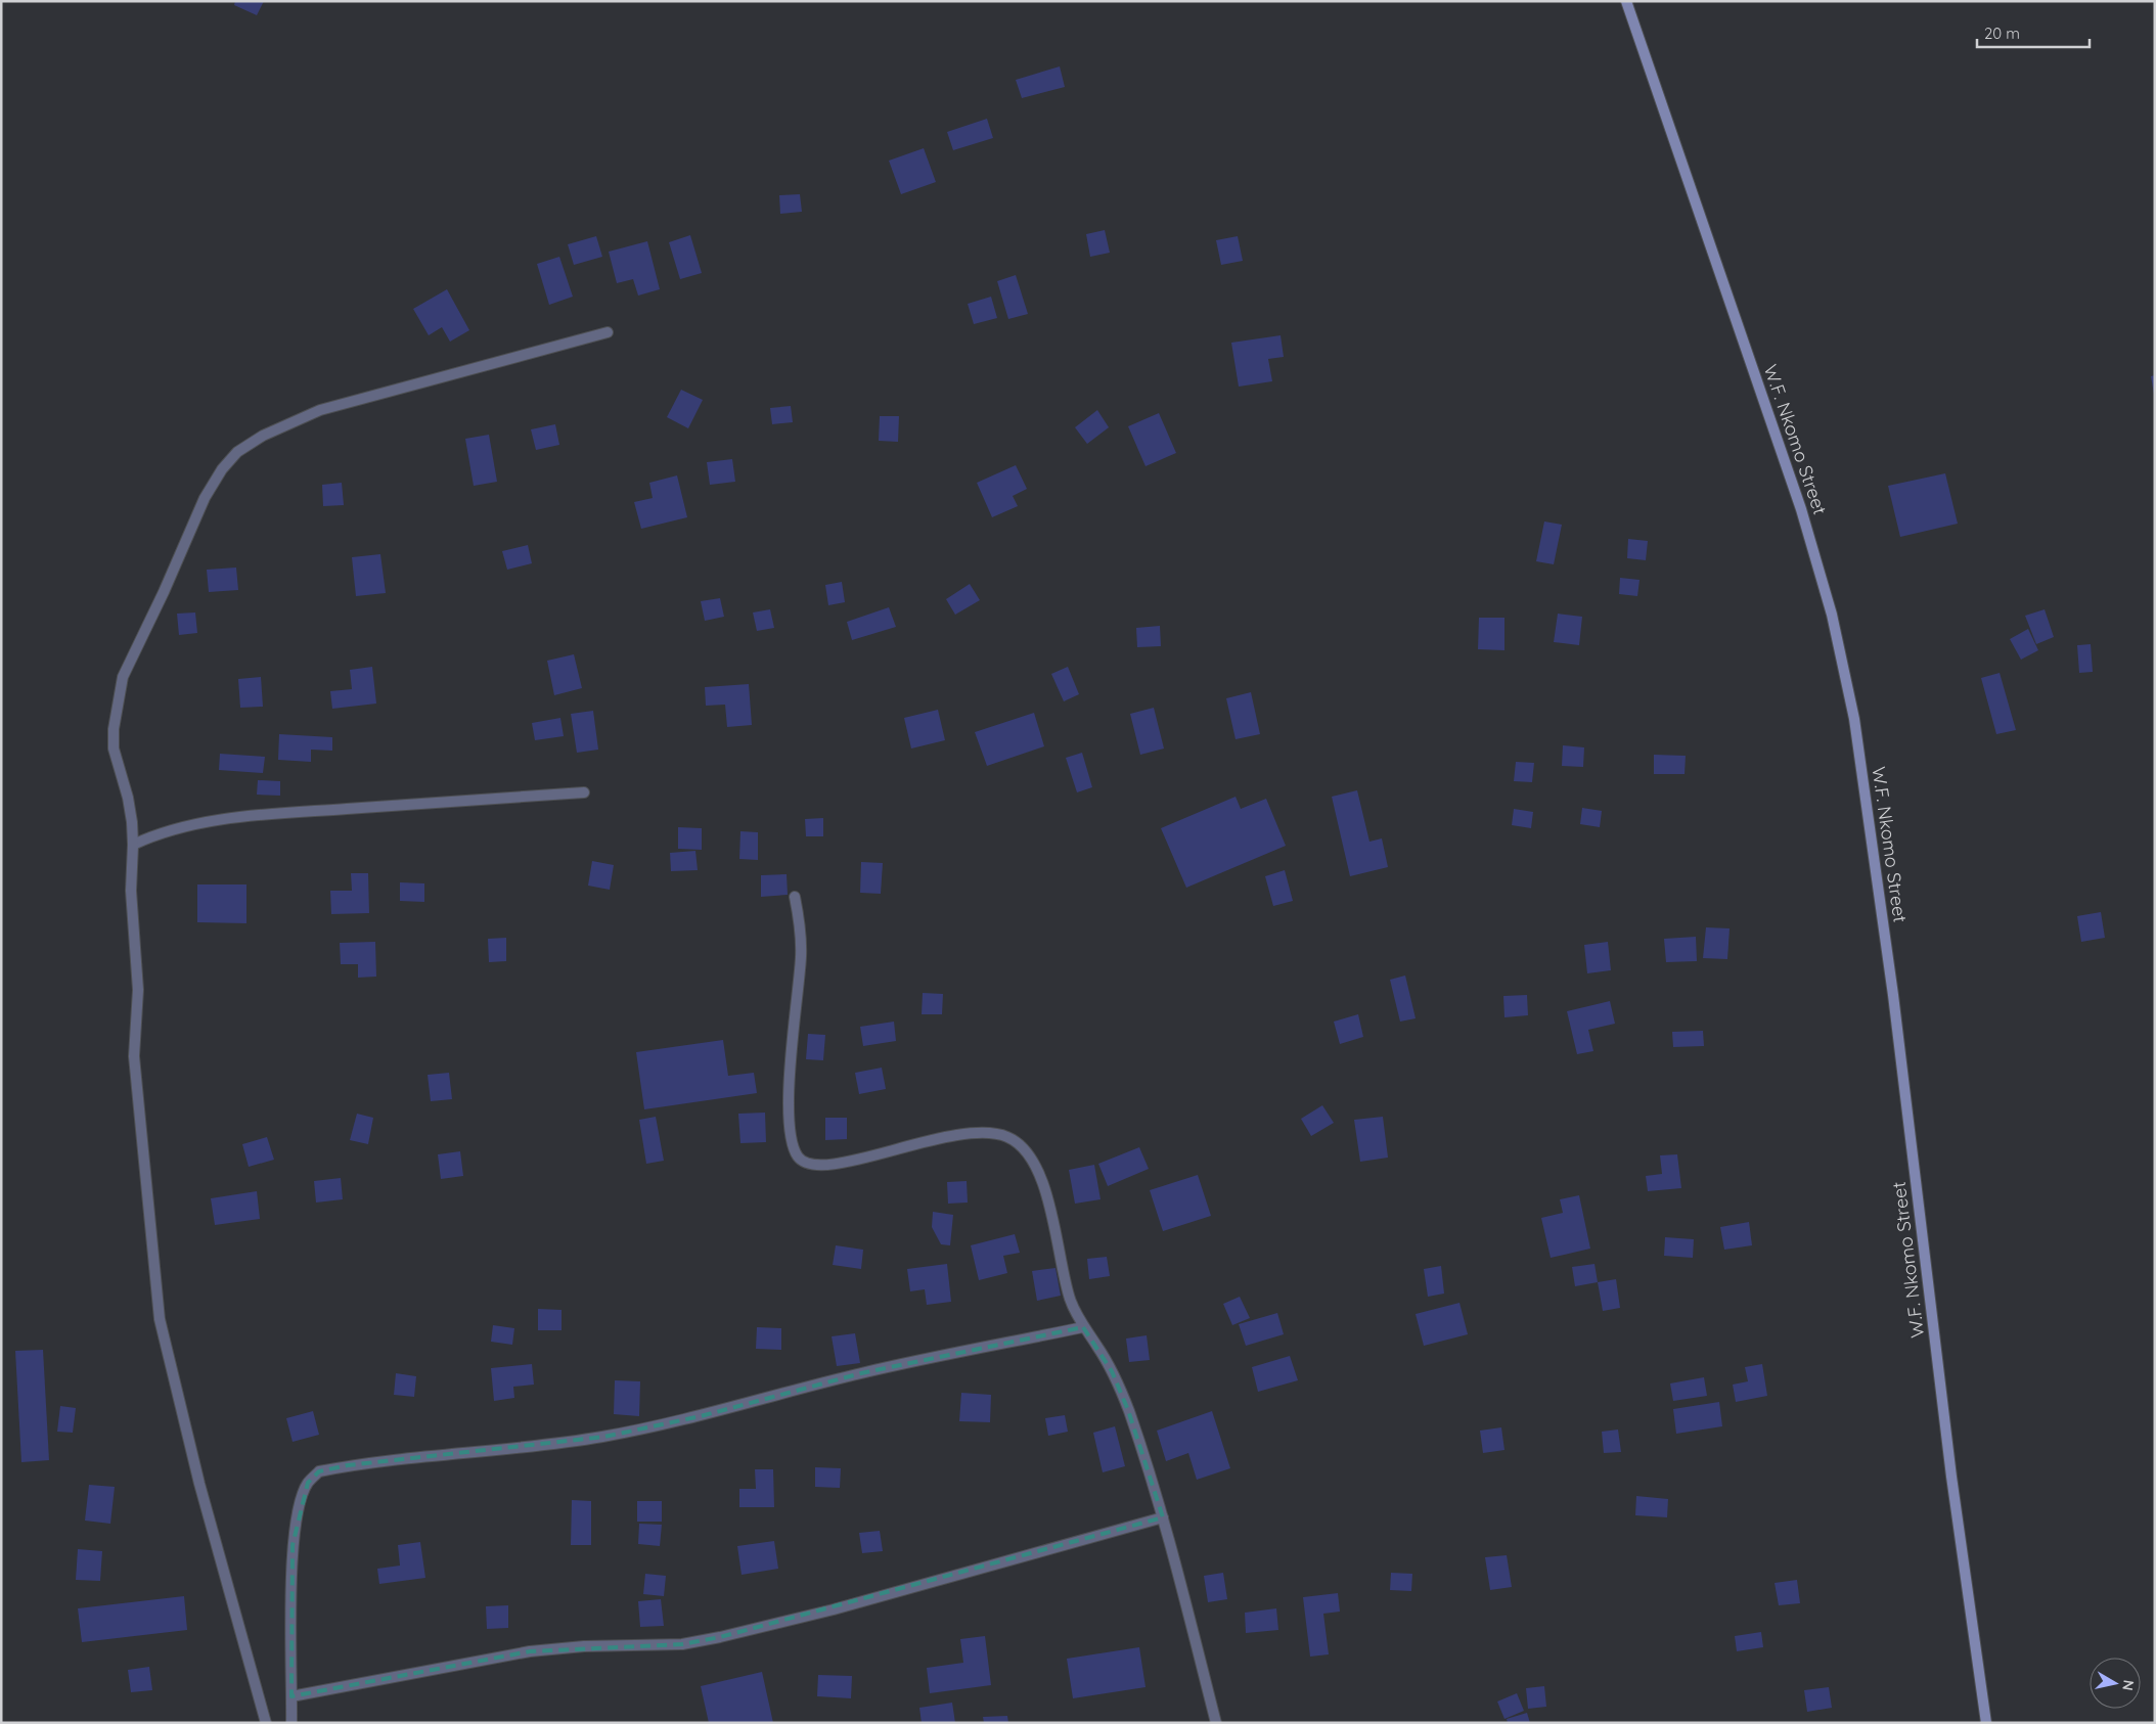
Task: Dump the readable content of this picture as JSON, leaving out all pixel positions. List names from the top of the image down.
{
  "streets": {
    "main road": ["W.F. Nkomo Street"]
  },
  "scale_bar": "20 m",
  "north": "right"
}
